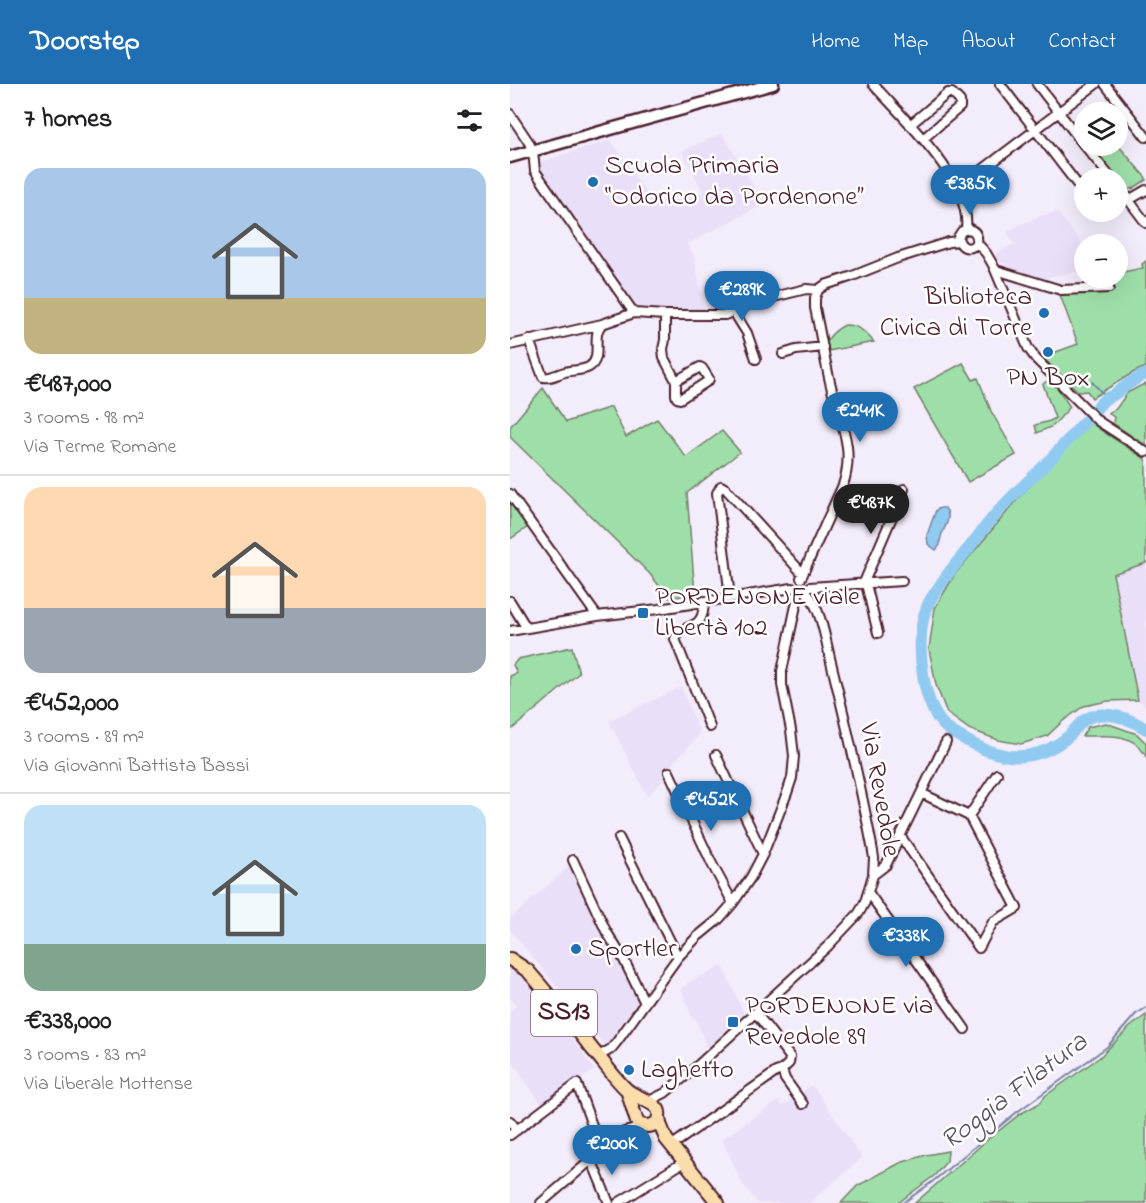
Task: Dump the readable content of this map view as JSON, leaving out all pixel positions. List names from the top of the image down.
{
  "streets": {
    "main road": ["SS13"],
    "street": ["Via Revedole"]
  },
  "crossings": [
    ["Via Revedole", "SS13"]
  ],
  "water": ["Roggia Filatura"],
  "places": {
    "other": [
      "Scuola Primaria “Odorico da Pordenone”",
      "Biblioteca Civica di Torre",
      "PN Box",
      "Sportler",
      "Laghetto"
    ],
    "transit": ["PORDENONE viale Libertà 102", "PORDENONE via Revedole 89"]
  },
  "page": {
    "header": "Doorstep",
    "nav": [
      "Home",
      "Map",
      "About",
      "Contact"
    ],
    "heading": "7 homes",
    "map_buttons": ["+", "−"],
    "list": [
      {
        "name": "€487,000",
        "note": "3 rooms · 98 m² · Via Terme Romane"
      },
      {
        "name": "€452,000",
        "note": "3 rooms · 89 m² · Via Giovanni Battista Bassi"
      },
      {
        "name": "€338,000",
        "note": "3 rooms · 83 m² · Via Liberale Mottense"
      }
    ],
    "price": [
      "€385K",
      "€289K",
      "€241K",
      "€487K",
      "€452K",
      "€338K",
      "€200K"
    ]
  }
}
